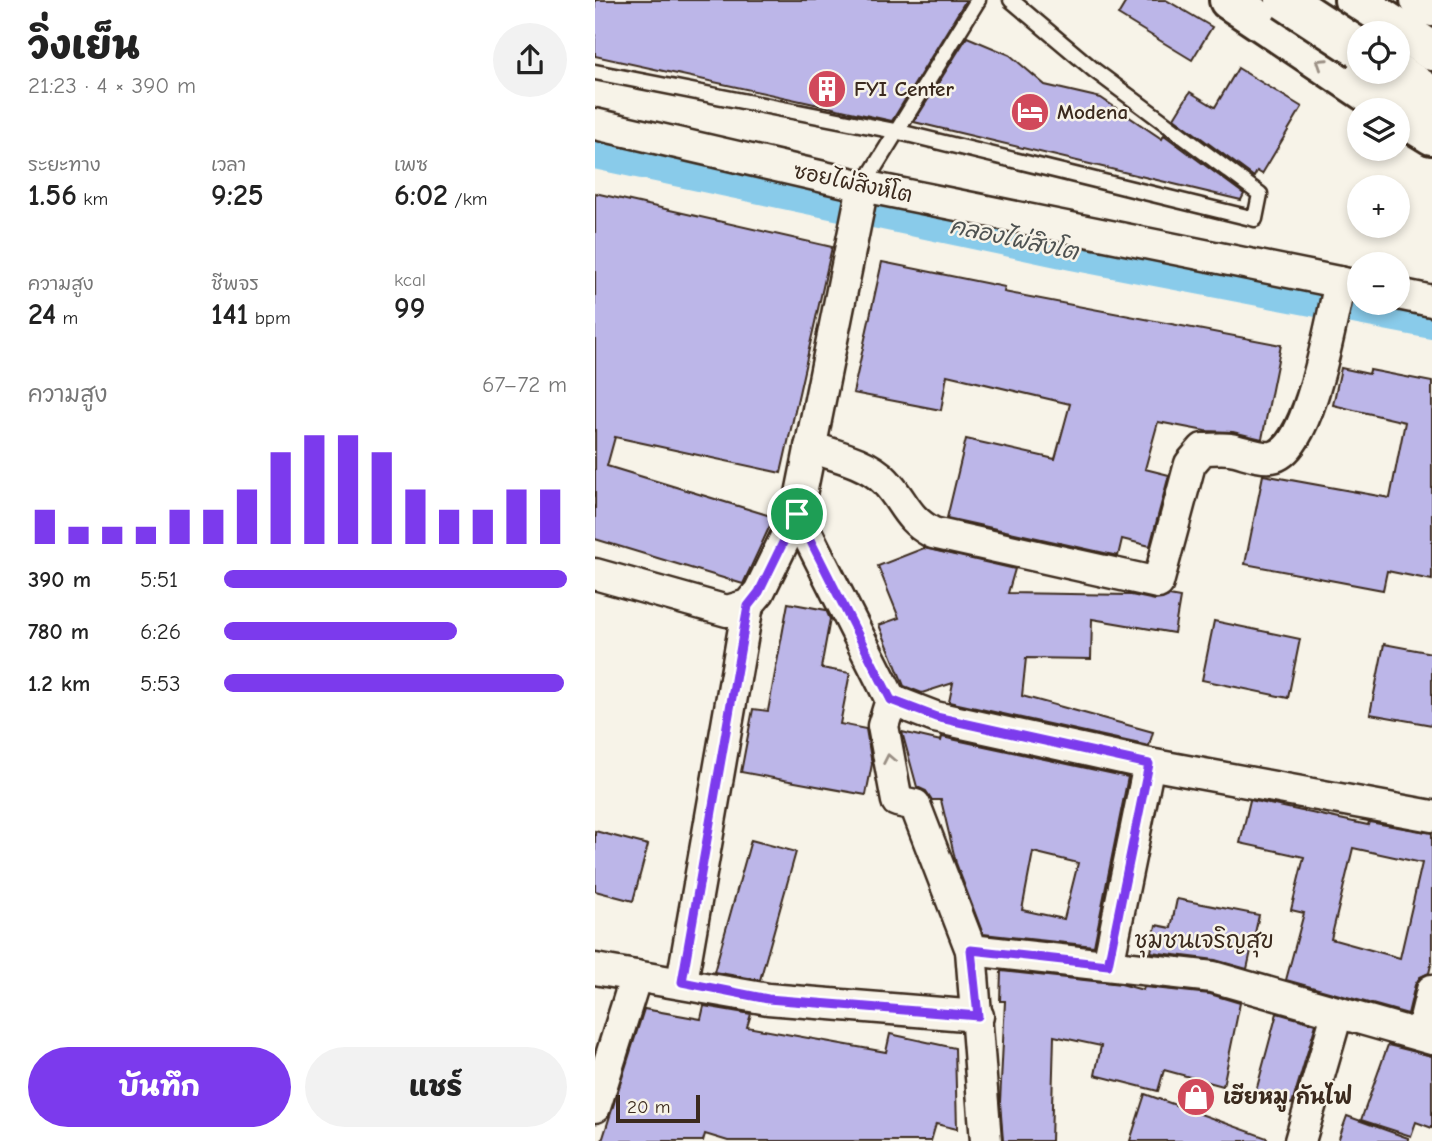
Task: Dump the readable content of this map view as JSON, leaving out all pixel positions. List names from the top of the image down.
{
  "streets": {
    "street": ["ซอยไผ่สิงห์โต"]
  },
  "districts": ["ชุมชนเจริญสุข"],
  "water": ["คลองไผ่สิงโต"],
  "places": {
    "building": ["FYI Center"],
    "hotel": ["Modena"],
    "shop": ["เฮียหมู กันไฟ"]
  },
  "scale_bar": "20 m",
  "page": {
    "heading": ["วิ่งเย็น", "21:23 · 4 × 390 m"],
    "map_buttons": ["+", "−"],
    "stats": [
      ["ระยะทาง", "1.56 km"],
      ["เวลา", "9:25"],
      ["เพซ", "6:02 /km"],
      ["ความสูง", "24 m"],
      ["ชีพจร", "141 bpm"],
      ["kcal", "99"]
    ],
    "chart": ["ความสูง", "67–72 m"],
    "list": [
      {
        "name": "390 m",
        "note": "5:51"
      },
      {
        "name": "780 m",
        "note": "6:26"
      },
      {
        "name": "1.2 km",
        "note": "5:53"
      }
    ],
    "buttons": ["บันทึก", "แชร์"],
    "scale": "20 m"
  }
}
